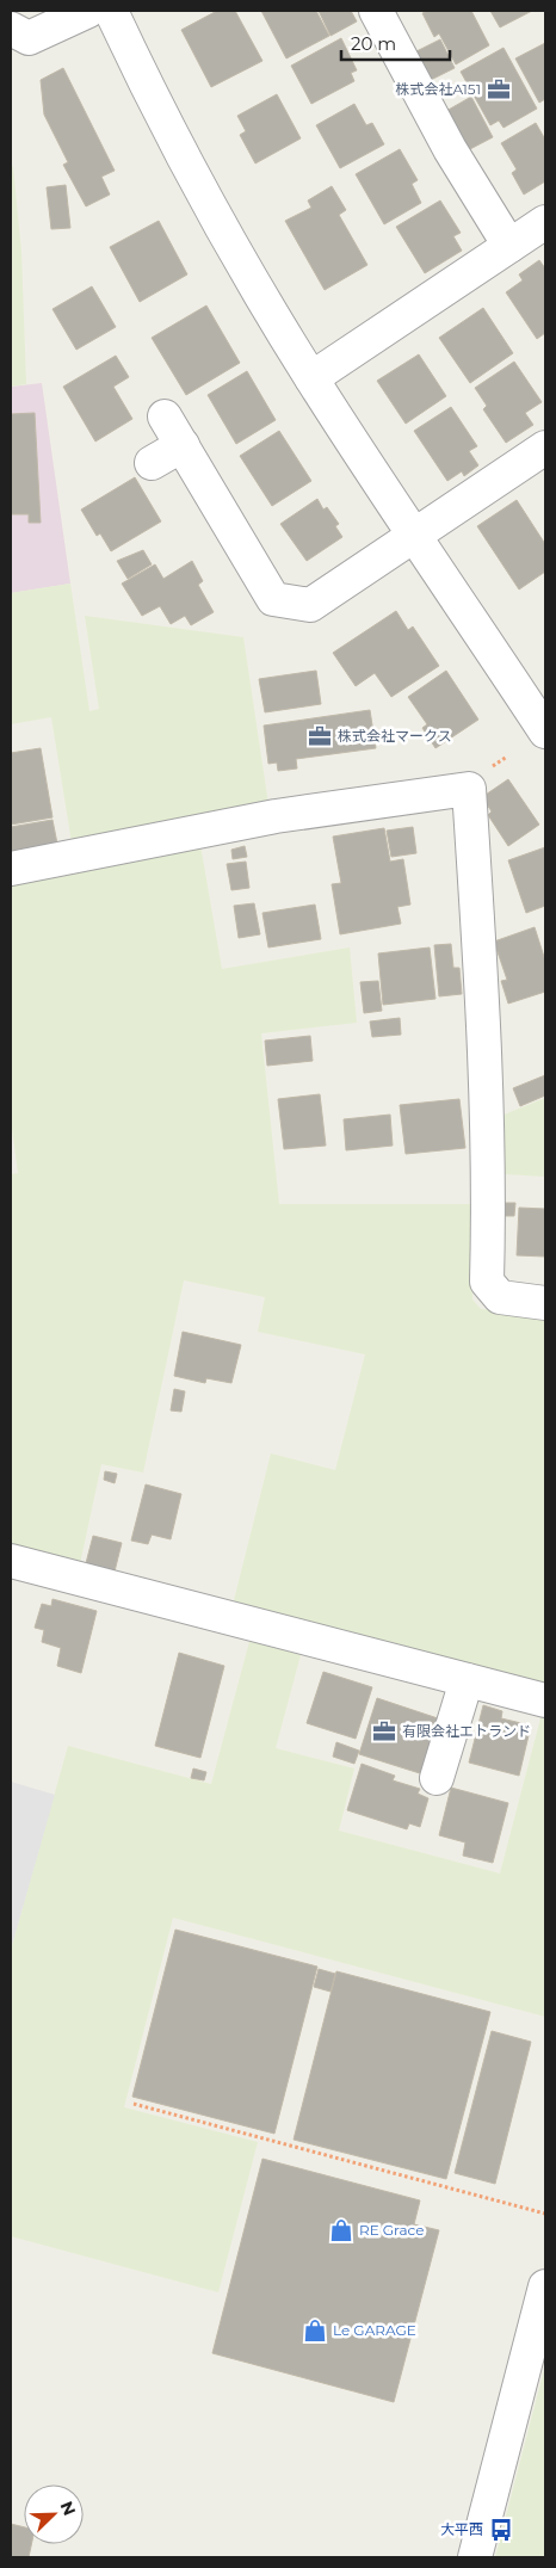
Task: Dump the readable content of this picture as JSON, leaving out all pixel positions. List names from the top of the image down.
{
  "places": {
    "office": ["株式会社A151", "株式会社マークス", "有限会社エトランド"],
    "shop": ["RE Grace", "Le GARAGE"],
    "bus stop": ["大平西"]
  },
  "scale_bar": "20 m",
  "north": "top right"
}
